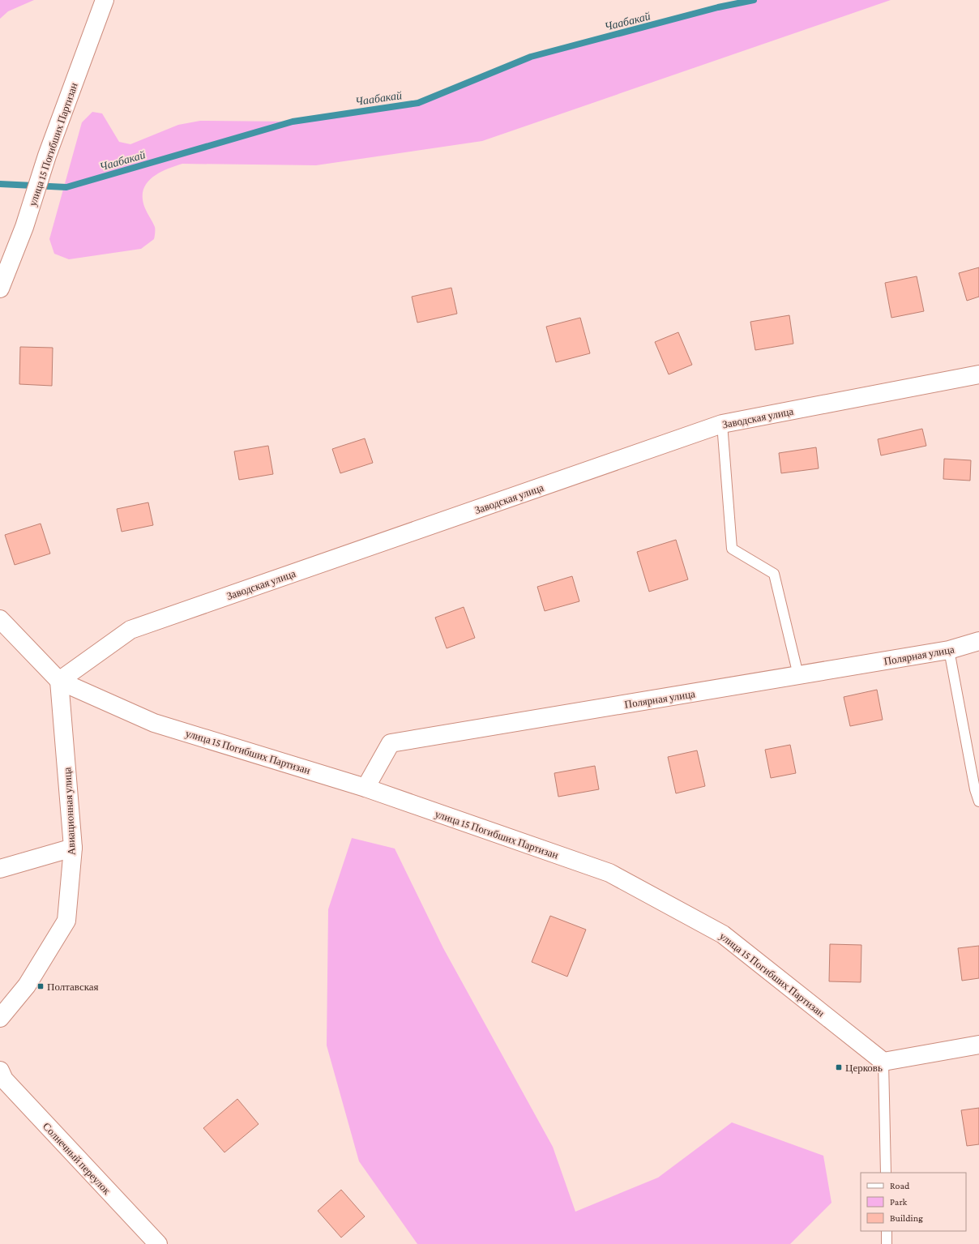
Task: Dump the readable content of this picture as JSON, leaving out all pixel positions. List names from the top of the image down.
{
  "streets": {
    "street": [
      "улица 15 Погибших Партизан",
      "Заводская улица",
      "Полярная улица",
      "Авиационная улица",
      "Солнечный переулок"
    ]
  },
  "crossings": [
    ["улица 15 Погибших Партизан", "Заводская улица"],
    ["улица 15 Погибших Партизан", "Полярная улица"],
    ["улица 15 Погибших Партизан", "Авиационная улица"],
    ["Заводская улица", "Авиационная улица"]
  ],
  "water": ["Чаабакай"],
  "places": {
    "transit": ["Полтавская", "Церковь"]
  },
  "legend": ["Road", "Park", "Building"]
}
